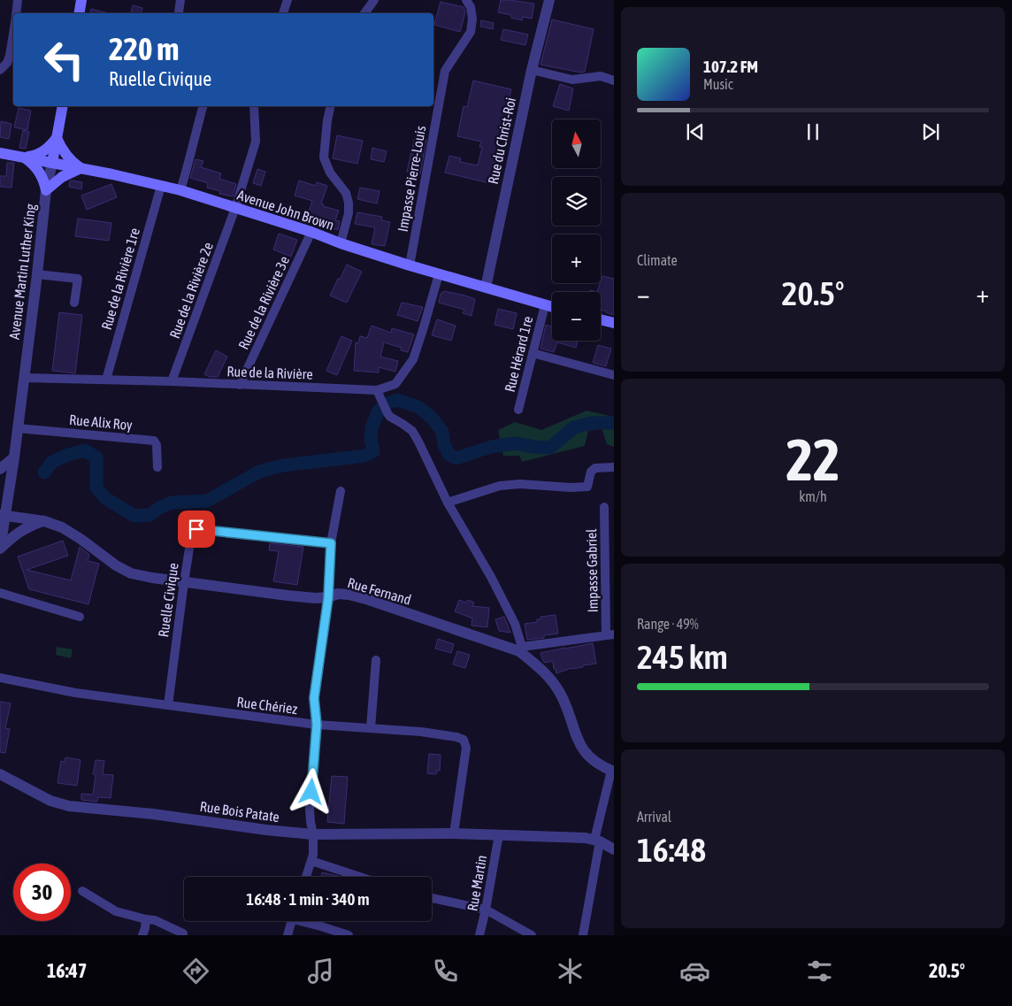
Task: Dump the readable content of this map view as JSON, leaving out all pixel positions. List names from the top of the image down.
{
  "streets": {
    "main road": ["Avenue John Brown", "Avenue Martin Luther King"],
    "street": [
      "Rue du Christ-Roi",
      "Impasse Pierre-Louis",
      "Rue de la Rivière 1re",
      "Rue de la Rivière 2e",
      "Rue de la Rivière 3e",
      "Rue Hérard 1re",
      "Rue de la Rivière",
      "Rue Alix Roy",
      "Impasse Gabriel",
      "Rue Fernand",
      "Ruelle Civique",
      "Rue Chériez",
      "Rue Bois Patate",
      "Rue Martin"
    ]
  },
  "crossings": [
    ["Rue du Christ-Roi", "Avenue John Brown"],
    ["Impasse Pierre-Louis", "Avenue John Brown"],
    ["Avenue John Brown", "Avenue Martin Luther King"],
    ["Avenue John Brown", "Rue de la Rivière 1re"],
    ["Avenue John Brown", "Rue de la Rivière 2e"],
    ["Avenue John Brown", "Rue de la Rivière 3e"],
    ["Avenue John Brown", "Rue Hérard 1re"],
    ["Avenue John Brown", "Rue de la Rivière"],
    ["Avenue Martin Luther King", "Rue de la Rivière"],
    ["Avenue Martin Luther King", "Rue Alix Roy"],
    ["Avenue Martin Luther King", "Rue Fernand"],
    ["Rue de la Rivière 1re", "Rue de la Rivière"],
    ["Rue de la Rivière 2e", "Rue de la Rivière"],
    ["Rue de la Rivière 3e", "Rue de la Rivière"],
    ["Rue Fernand", "Ruelle Civique"],
    ["Ruelle Civique", "Rue Chériez"],
    ["Rue Chériez", "Rue Bois Patate"],
    ["Rue Bois Patate", "Rue Martin"]
  ],
  "north": "top",
  "page": {
    "turn": ["220 m", "Ruelle Civique"],
    "song": ["107.2 FM", "Music"],
    "map_buttons": ["+", "−"],
    "tile": [
      "Climate",
      ["22", "km/h"],
      ["Range · 49%", "245 km"],
      ["Arrival", "16:48"]
    ],
    "heat": ["−", "20.5°", "+"],
    "limit": "30",
    "trip": "16:48 · 1 min · 340 m",
    "tabs": ["16:47", "20.5°"]
  }
}
